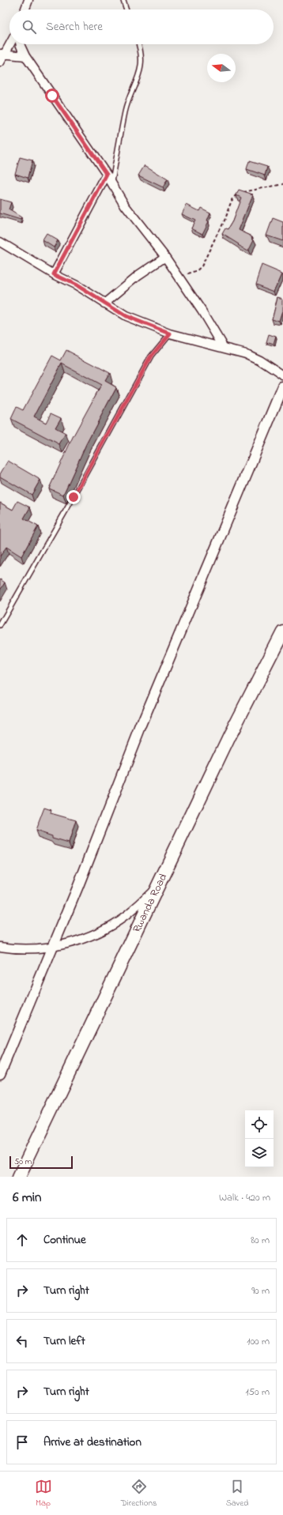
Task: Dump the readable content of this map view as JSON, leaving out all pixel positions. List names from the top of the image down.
{
  "streets": {
    "highway": ["Rwanda Road"]
  },
  "scale_bar": "50 m",
  "north": "left",
  "page": {
    "search": "Search here",
    "scale": "50 m",
    "heading": ["6 min", "Walk · 420 m"],
    "list": [
      ["Continue", "80 m"],
      ["Turn right", "90 m"],
      ["Turn left", "100 m"],
      ["Turn right", "150 m"],
      "Arrive at destination"
    ],
    "nav": ["Map", "Directions", "Saved"]
  }
}
